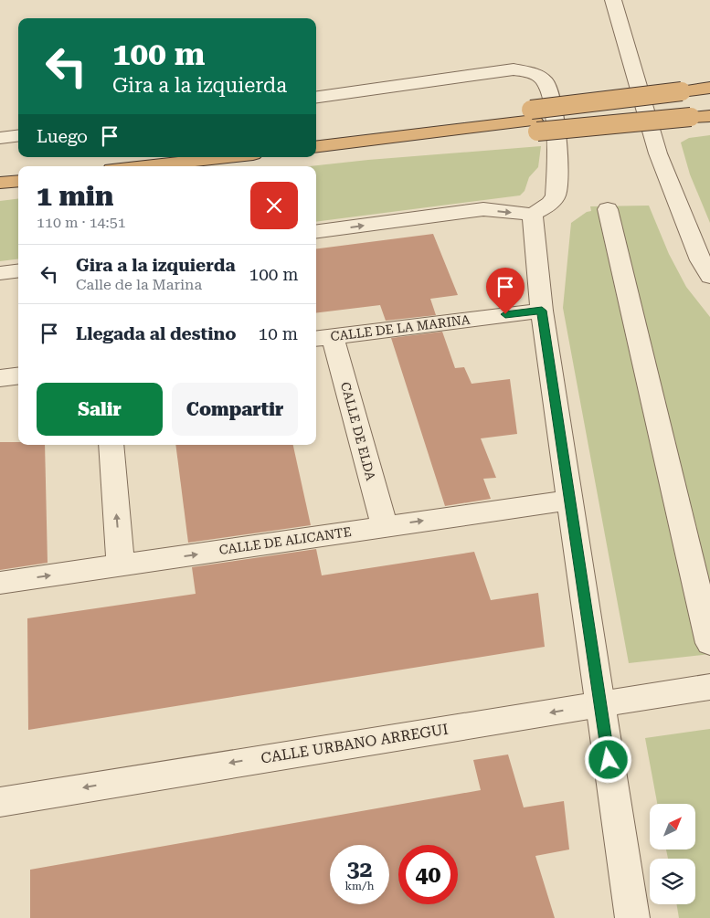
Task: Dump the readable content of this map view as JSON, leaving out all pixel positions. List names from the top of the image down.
{
  "streets": {
    "street": [
      "CALLE DE LA MARINA",
      "CALLE DE ELDA",
      "CALLE DE ALICANTE",
      "CALLE URBANO ARREGUI"
    ]
  },
  "crossings": [
    ["CALLE DE LA MARINA", "CALLE DE ELDA"],
    ["CALLE DE ELDA", "CALLE DE ALICANTE"]
  ],
  "one_way": ["CALLE DE ALICANTE", "CALLE URBANO ARREGUI"],
  "north": "top right",
  "page": {
    "turn": ["100 m", "Gira a la izquierda"],
    "then": "Luego",
    "heading": ["1 min", "110 m · 14:51"],
    "list": [
      {
        "name": "Gira a la izquierda",
        "note": "Calle de la Marina",
        "value": "100 m"
      },
      {
        "name": "Llegada al destino",
        "value": "10 m"
      }
    ],
    "buttons": ["Salir", "Compartir"],
    "speed": "32 km/h",
    "limit": "40"
  }
}
